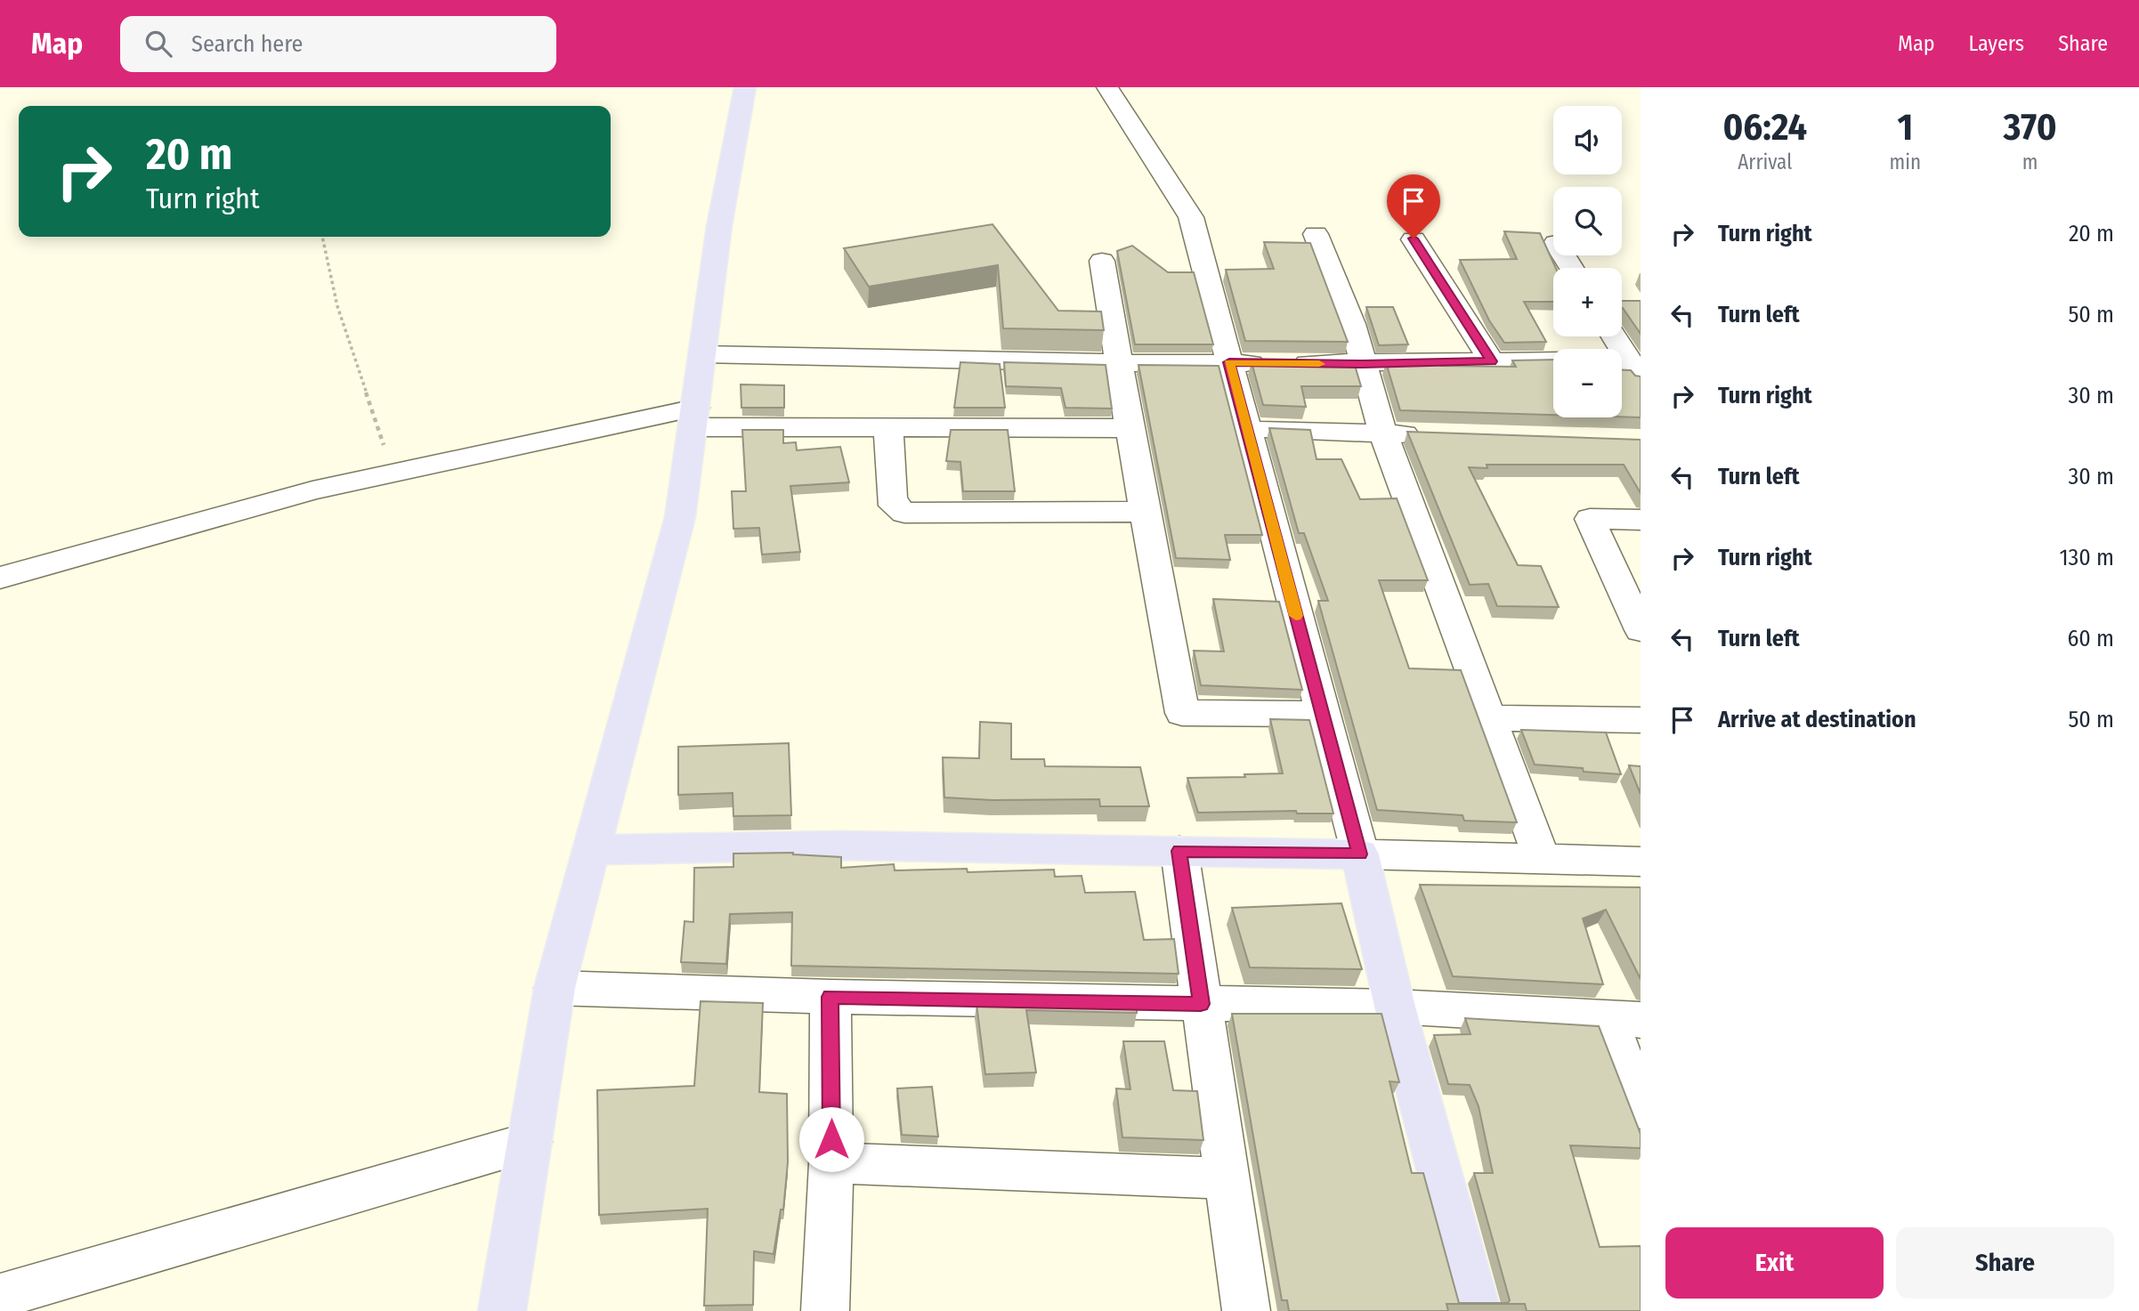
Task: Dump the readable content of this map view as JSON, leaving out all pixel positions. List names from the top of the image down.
{
  "page": {
    "header": "Map",
    "search": "Search here",
    "nav": ["Map", "Layers", "Share"],
    "eta": [
      "06:24",
      "Arrival",
      "1",
      "min",
      "370",
      "m"
    ],
    "map_buttons": ["+", "−"],
    "turn": ["20 m", "Turn right"],
    "list": [
      {
        "name": "Turn right",
        "value": "20 m"
      },
      {
        "name": "Turn left",
        "value": "50 m"
      },
      {
        "name": "Turn right",
        "value": "30 m"
      },
      {
        "name": "Turn left",
        "value": "30 m"
      },
      {
        "name": "Turn right",
        "value": "130 m"
      },
      {
        "name": "Turn left",
        "value": "60 m"
      },
      {
        "name": "Arrive at destination",
        "value": "50 m"
      }
    ],
    "buttons": ["Exit", "Share"]
  }
}
